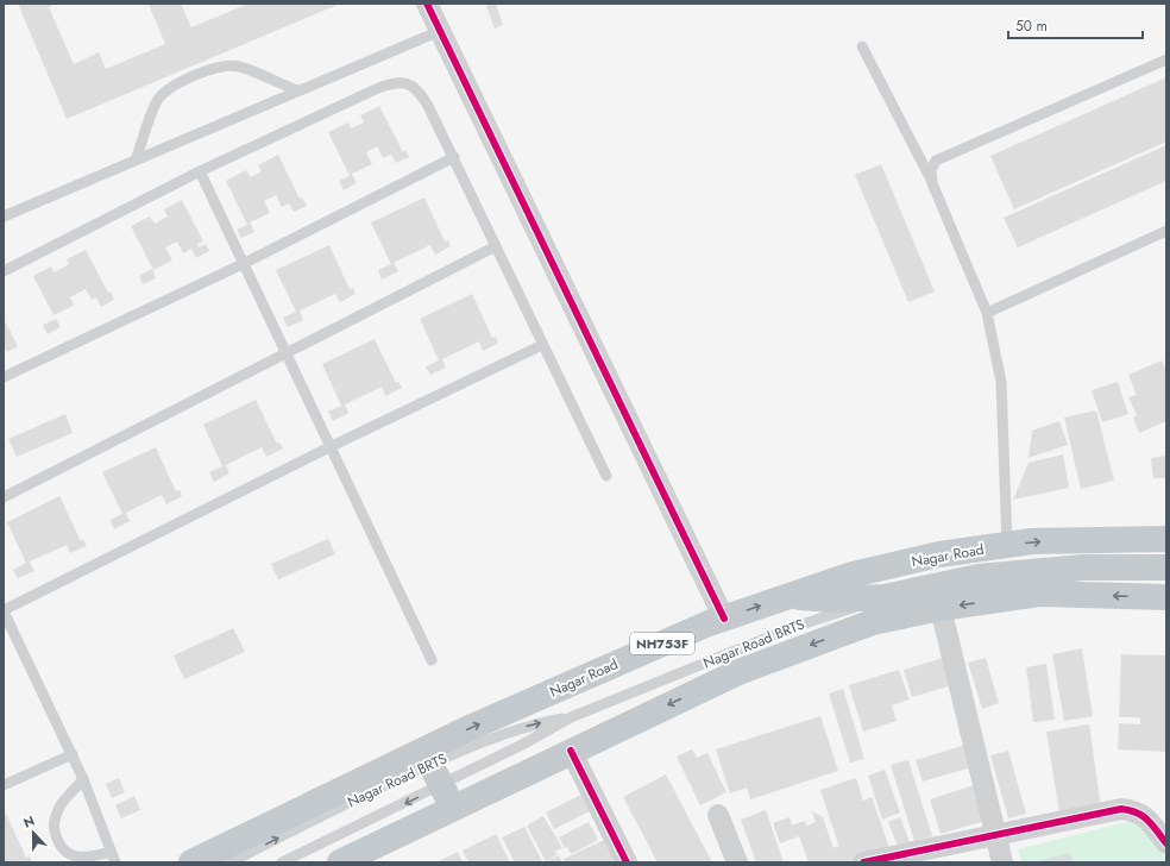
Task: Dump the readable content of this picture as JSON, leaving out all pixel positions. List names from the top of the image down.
{
  "streets": {
    "highway": ["Nagar Road", "NH753F"],
    "lane": ["Nagar Road BRTS"]
  },
  "crossings": [
    ["Nagar Road", "Nagar Road BRTS"]
  ],
  "scale_bar": "50 m",
  "north": "top"
}
